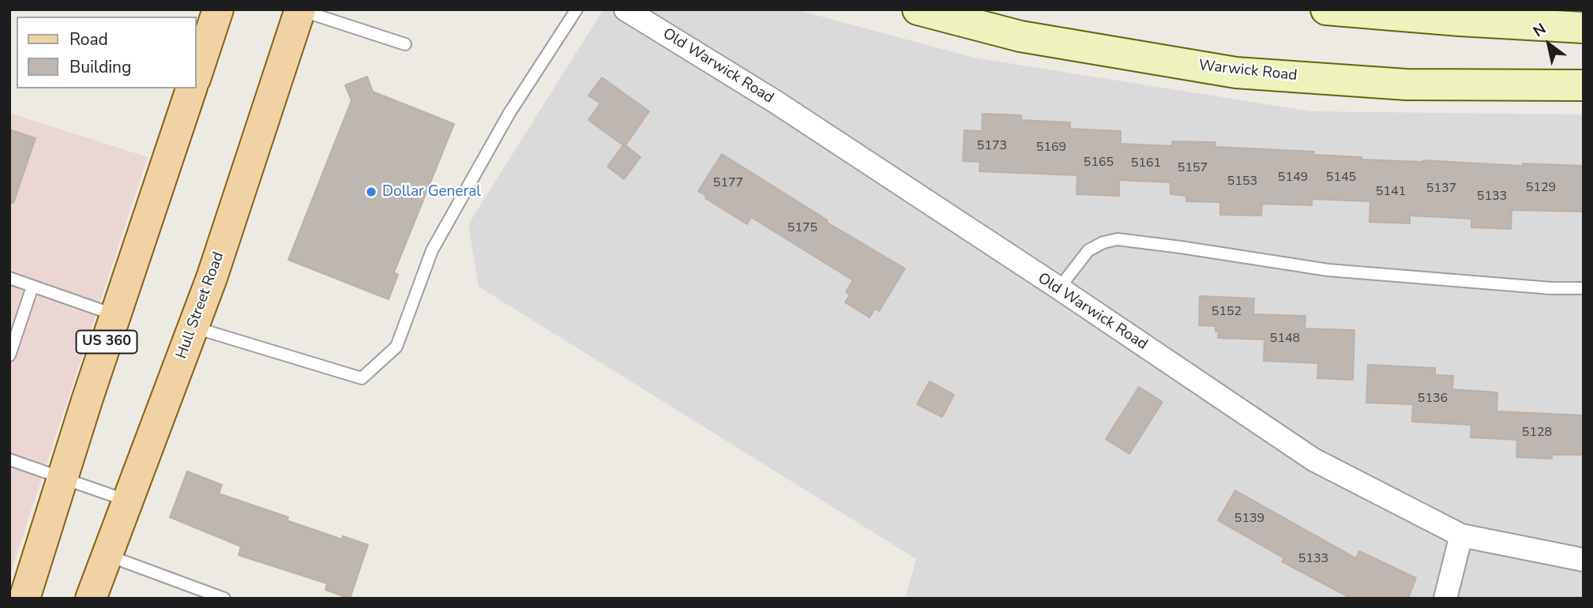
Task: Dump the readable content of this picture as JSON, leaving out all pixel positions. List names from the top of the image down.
{
  "streets": {
    "main road": ["Warwick Road", "Hull Street Road", "US 360"],
    "street": ["Old Warwick Road"]
  },
  "places": ["Dollar General"],
  "house_numbers": [
    "5173",
    "5169",
    "5165",
    "5161",
    "5157",
    "5149",
    "5145",
    "5153",
    "5177",
    "5129",
    "5137",
    "5141",
    "5133",
    "5175",
    "5152",
    "5148",
    "5136",
    "5128",
    "5139",
    "5133"
  ],
  "legend": ["Road", "Building"],
  "north": "top left"
}
